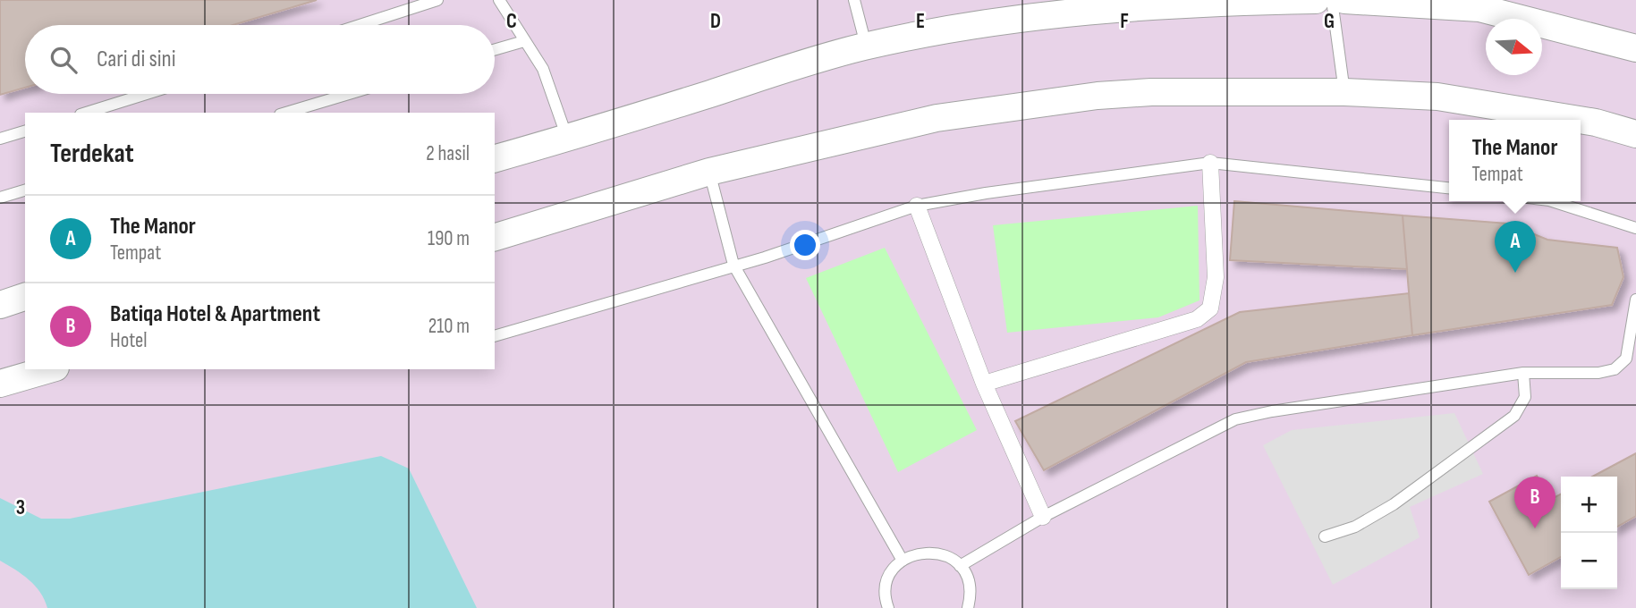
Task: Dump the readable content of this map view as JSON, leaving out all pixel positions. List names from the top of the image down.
{
  "north": "right",
  "page": {
    "search": "Cari di sini",
    "heading": ["Terdekat", "2 hasil"],
    "popup": ["The Manor", "Tempat"],
    "list": [
      {
        "mark": "A",
        "name": "The Manor",
        "note": "Tempat",
        "value": "190 m"
      },
      {
        "mark": "B",
        "name": "Batiqa Hotel & Apartment",
        "note": "Hotel",
        "value": "210 m"
      }
    ],
    "pins": ["A", "B"],
    "map_buttons": ["+", "−"]
  },
  "grid": {
    "columns": [
      "C",
      "D",
      "E",
      "F",
      "G"
    ],
    "rows": ["3"]
  }
}
